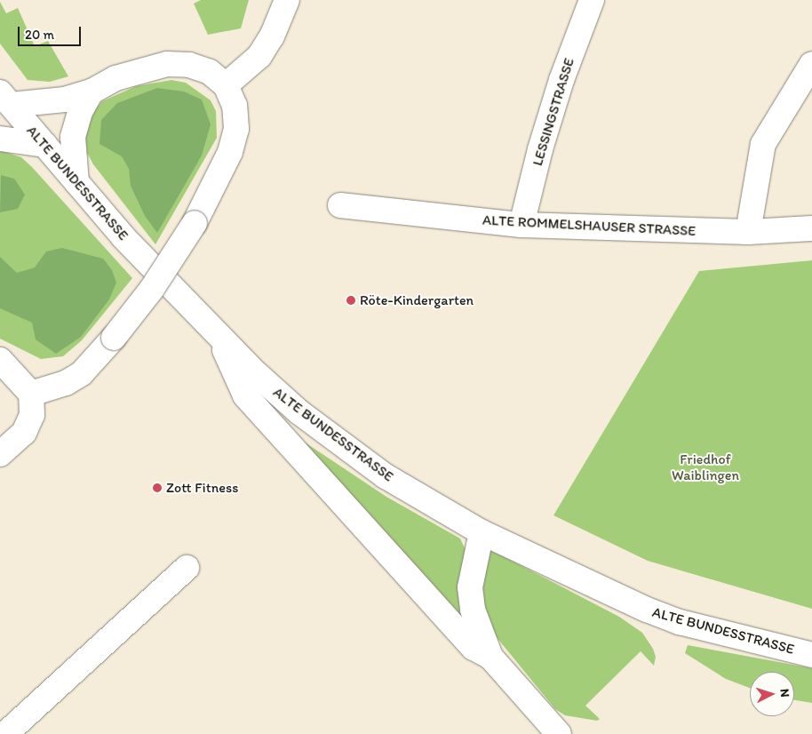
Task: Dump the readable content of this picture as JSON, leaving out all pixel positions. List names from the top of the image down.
{
  "streets": {
    "main road": ["LESSINGSTRASSE", "ALTE BUNDESSTRASSE", "ALTE ROMMELSHAUSER STRASSE"]
  },
  "crossings": [
    ["LESSINGSTRASSE", "ALTE ROMMELSHAUSER STRASSE"]
  ],
  "parks": ["Friedhof Waiblingen"],
  "places": ["Röte-Kindergarten", "Zott Fitness"],
  "scale_bar": "20 m",
  "north": "right"
}
